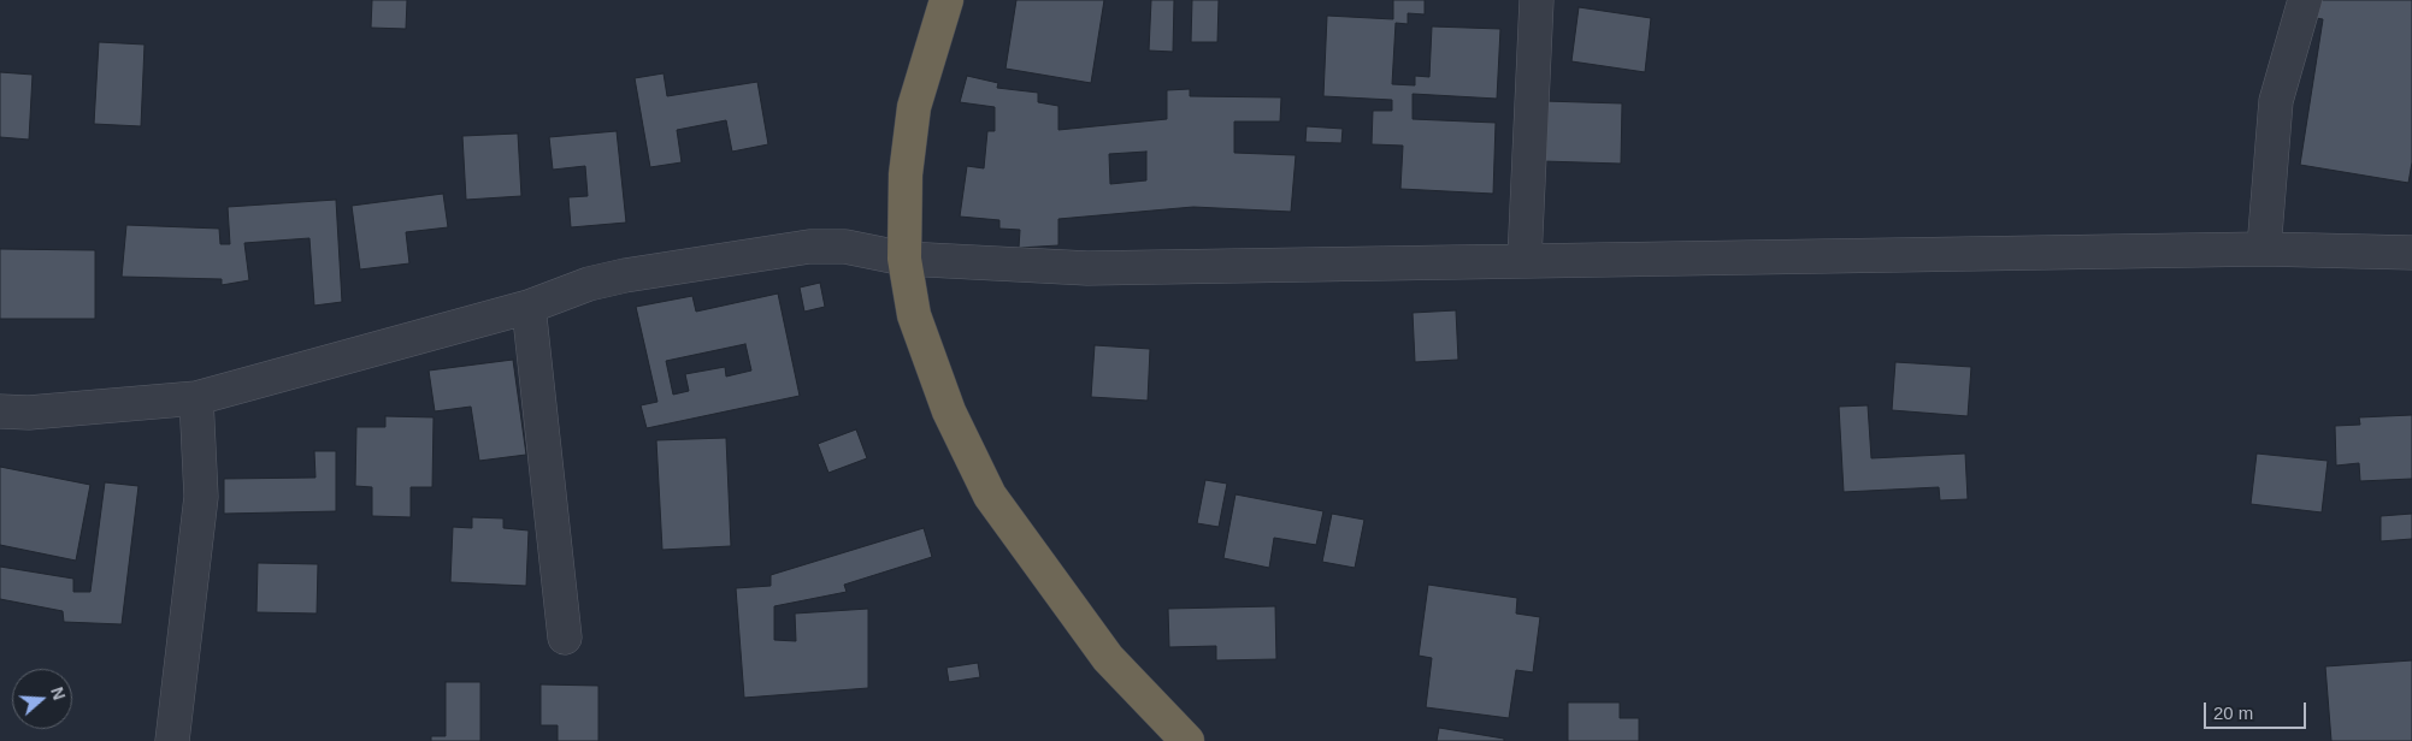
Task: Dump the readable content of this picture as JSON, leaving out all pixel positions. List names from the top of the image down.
{
  "scale_bar": "20 m",
  "north": "right"
}
